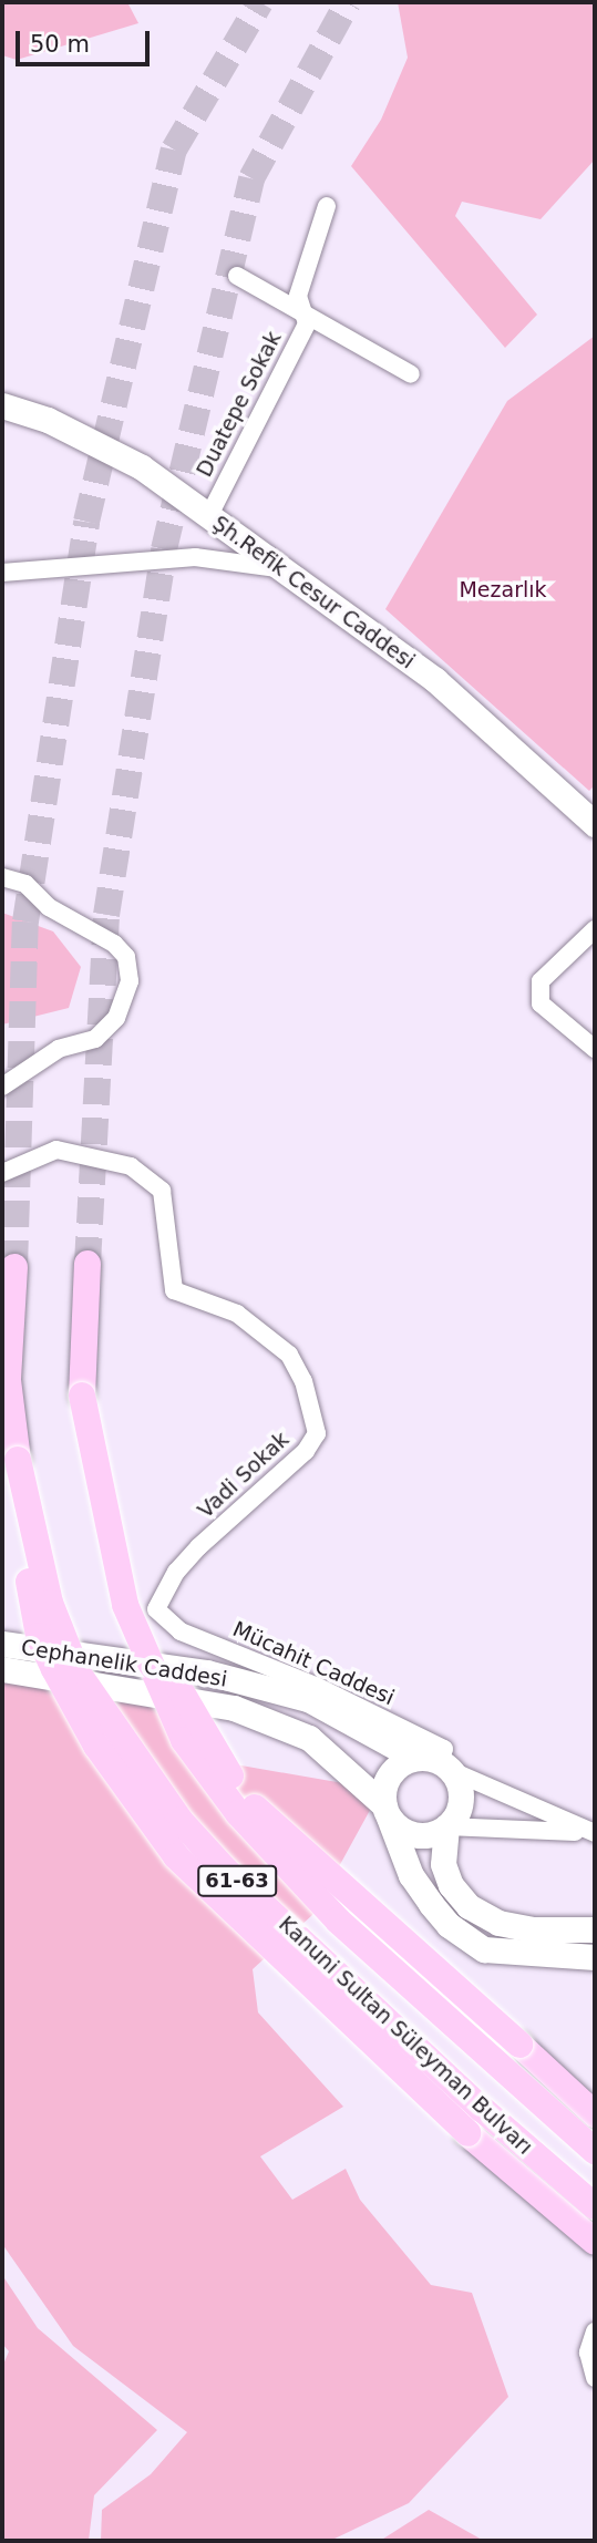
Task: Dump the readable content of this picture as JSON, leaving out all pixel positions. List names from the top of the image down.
{
  "streets": {
    "main road": ["61-63", "Kanuni Sultan Süleyman Bulvarı"],
    "street": [
      "Duatepe Sokak",
      "Şh.Refik Cesur Caddesi",
      "Vadi Sokak",
      "Cephanelik Caddesi",
      "Mücahit Caddesi"
    ]
  },
  "crossings": [
    ["Duatepe Sokak", "Şh.Refik Cesur Caddesi"],
    ["Vadi Sokak", "Mücahit Caddesi"],
    ["Cephanelik Caddesi", "Mücahit Caddesi"],
    ["61-63", "Kanuni Sultan Süleyman Bulvarı"]
  ],
  "parks": ["Mezarlık"],
  "scale_bar": "50 m"
}
